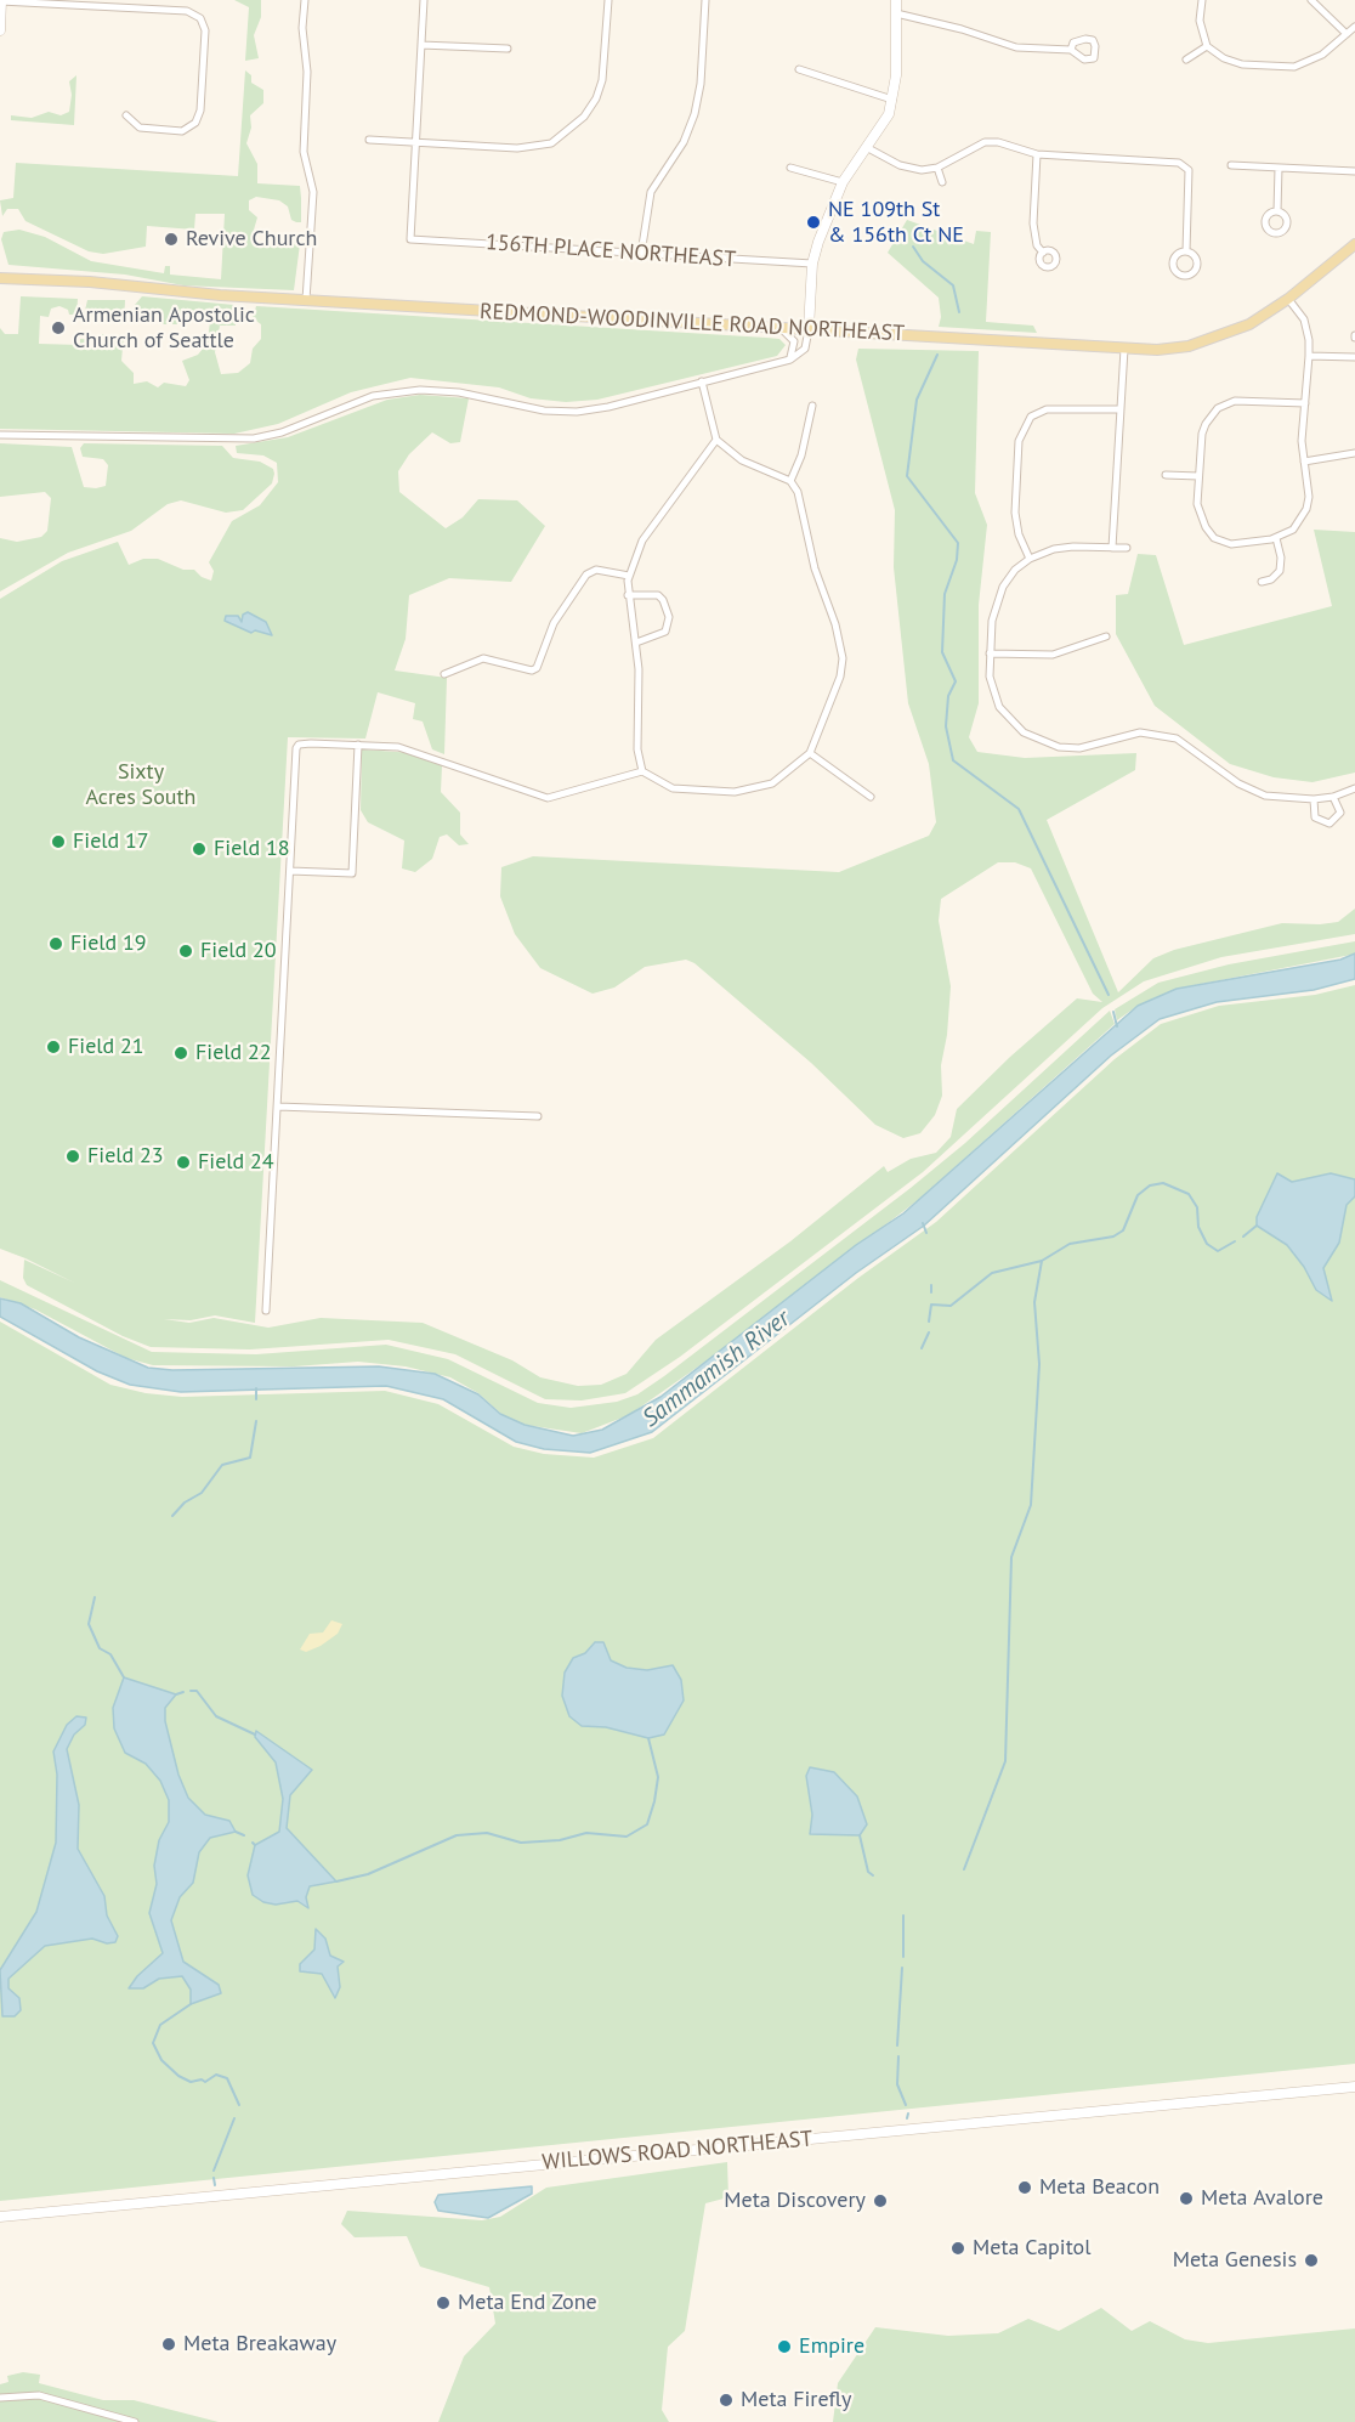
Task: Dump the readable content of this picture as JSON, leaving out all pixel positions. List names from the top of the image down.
{
  "streets": {
    "main road": ["REDMOND-WOODINVILLE ROAD NORTHEAST", "WILLOWS ROAD NORTHEAST"],
    "street": ["156TH PLACE NORTHEAST"]
  },
  "water": ["Sammamish River"],
  "parks": ["Sixty Acres South"],
  "places": [
    "NE 109th St & 156th Ct NE",
    "Revive Church",
    "Armenian Apostolic Church of Seattle",
    "Field 17",
    "Field 18",
    "Field 19",
    "Field 20",
    "Field 21",
    "Field 22",
    "Field 23",
    "Field 24",
    "Meta Beacon",
    "Meta Avalore",
    "Meta Discovery",
    "Meta Capitol",
    "Meta Genesis",
    "Meta End Zone",
    "Meta Breakaway",
    "Empire",
    "Meta Firefly"
  ]
}
